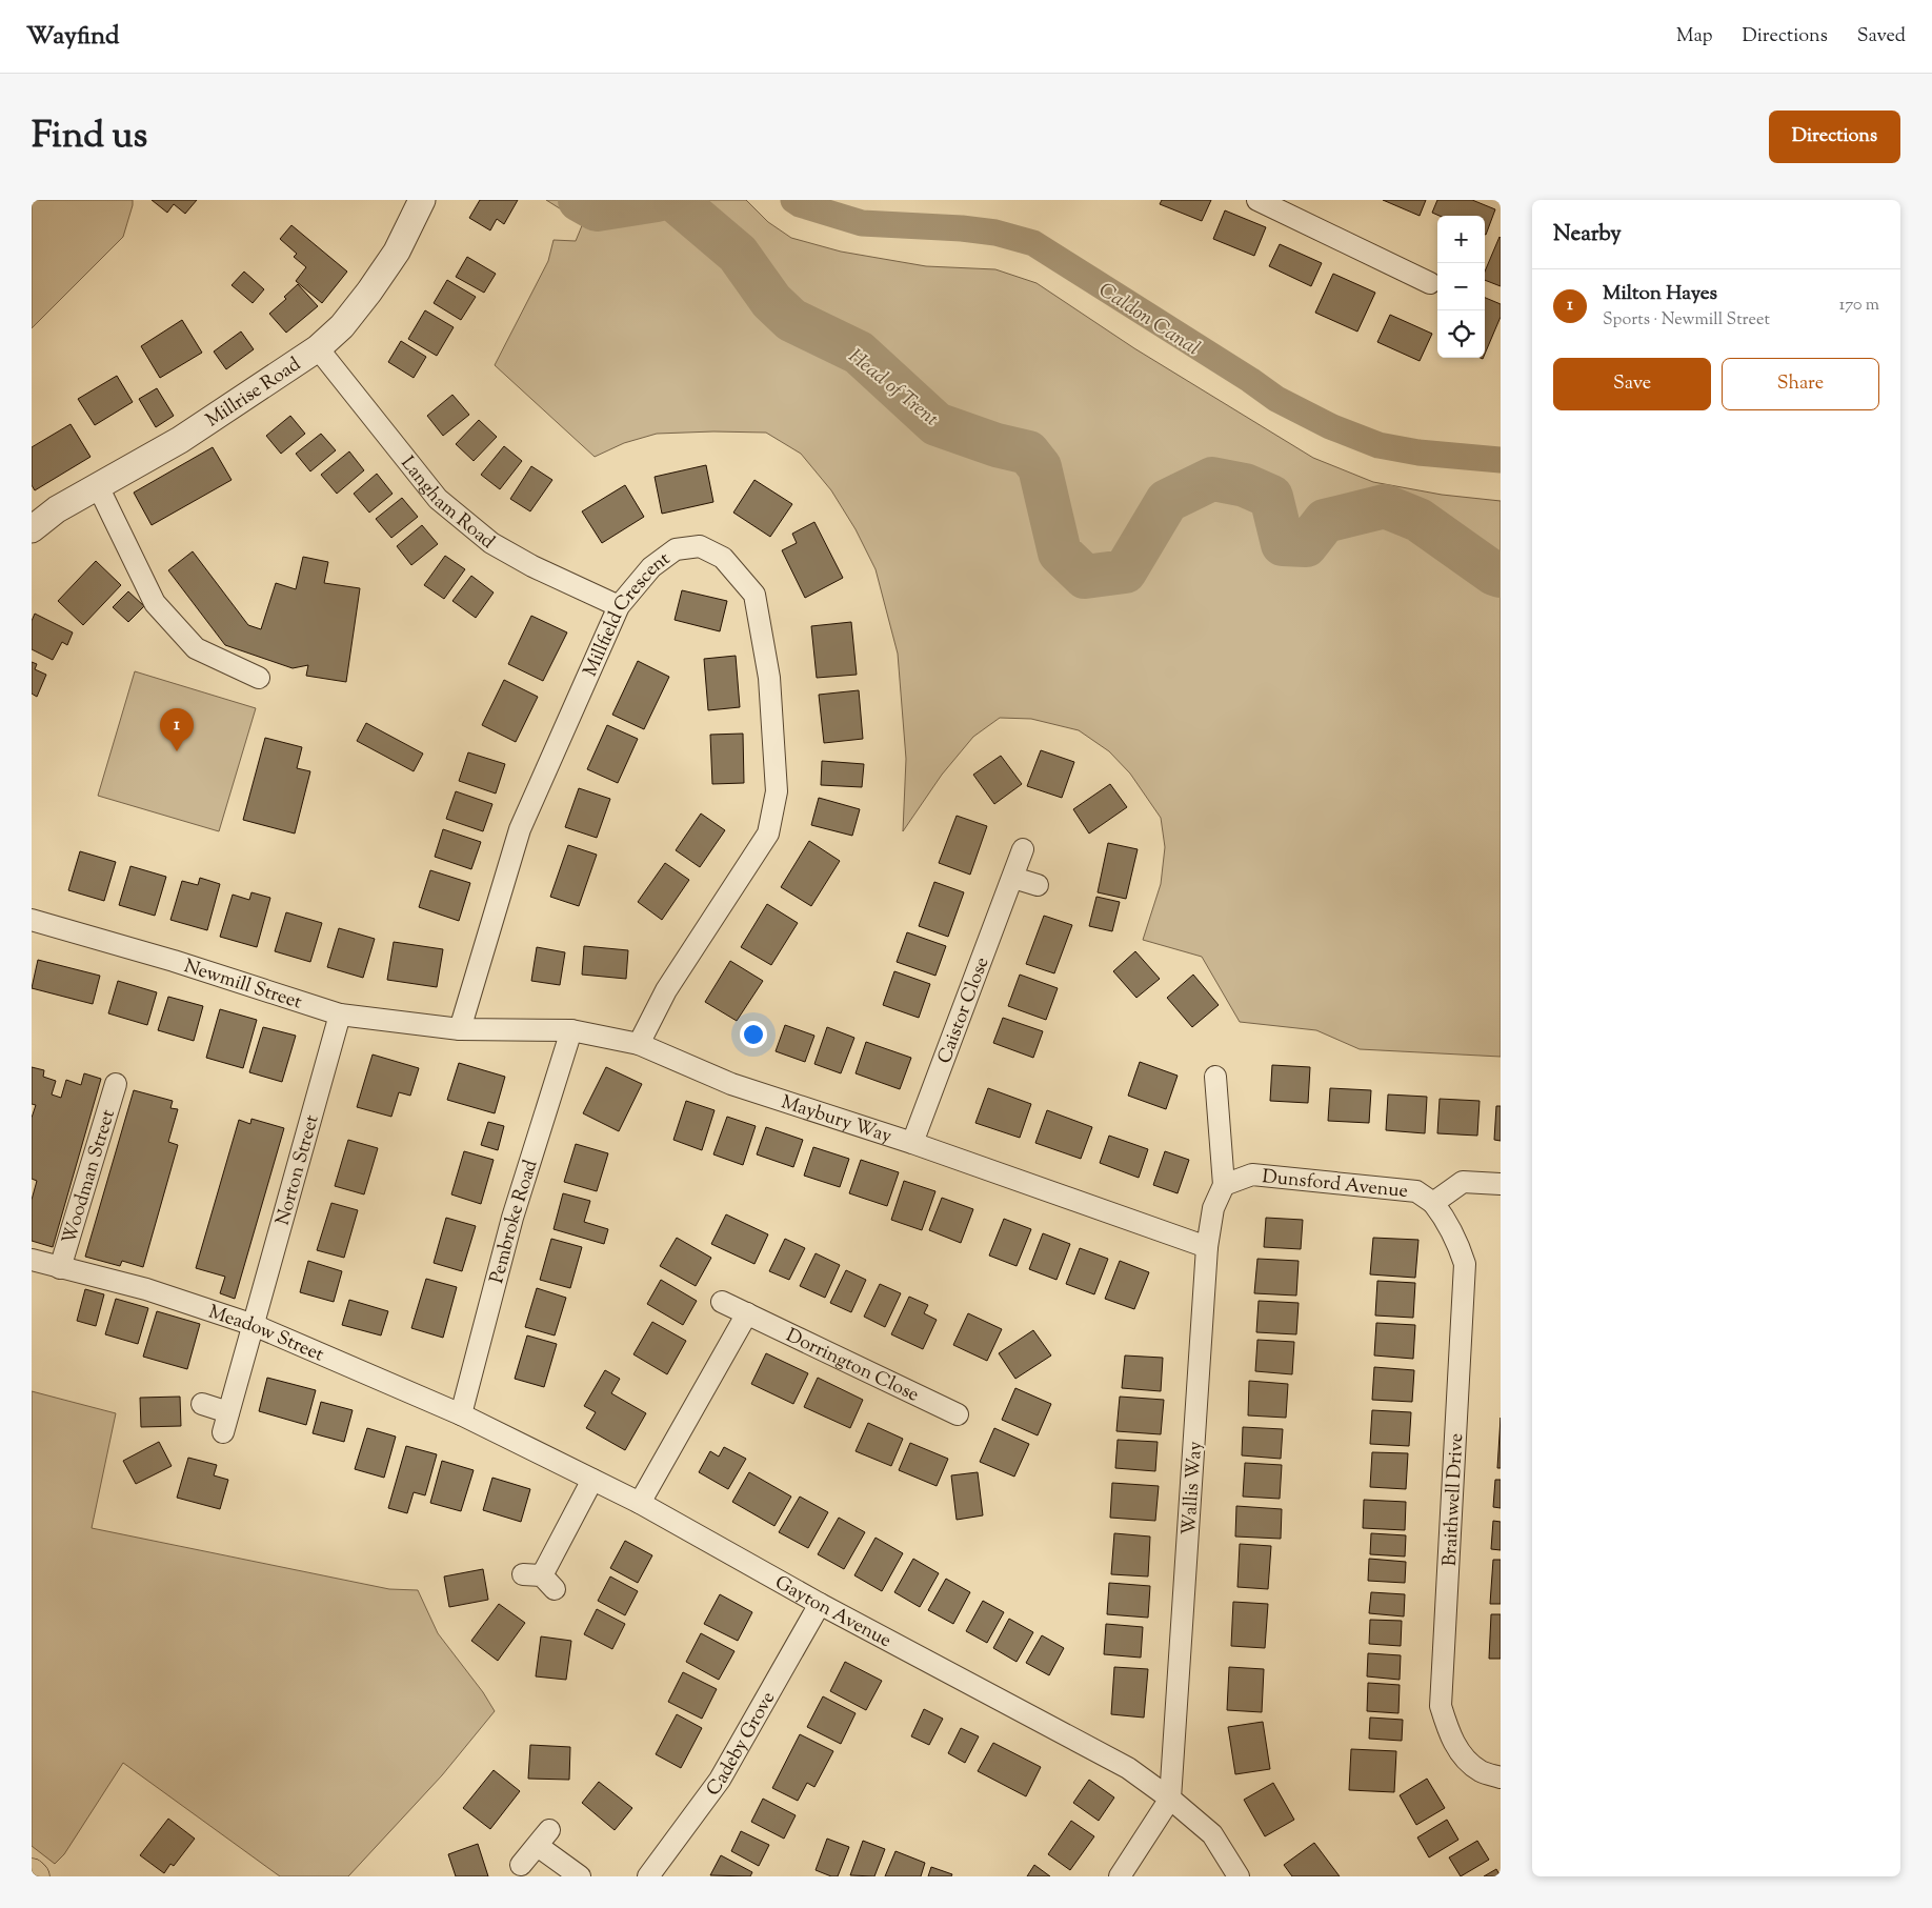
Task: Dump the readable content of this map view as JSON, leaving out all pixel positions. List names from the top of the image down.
{
  "streets": {
    "street": [
      "Millrise Road",
      "Langham Road",
      "Millfield Crescent",
      "Newmill Street",
      "Caistor Close",
      "Maybury Way",
      "Norton Street",
      "Woodman Street",
      "Dunsford Avenue",
      "Pembroke Road",
      "Meadow Street",
      "Dorrington Close",
      "Wallis Way",
      "Braithwell Drive",
      "Gayton Avenue",
      "Cadeby Grove"
    ]
  },
  "crossings": [
    ["Millrise Road", "Langham Road"],
    ["Langham Road", "Millfield Crescent"],
    ["Millfield Crescent", "Newmill Street"],
    ["Millfield Crescent", "Maybury Way"],
    ["Newmill Street", "Maybury Way"],
    ["Newmill Street", "Norton Street"],
    ["Caistor Close", "Maybury Way"],
    ["Maybury Way", "Pembroke Road"],
    ["Maybury Way", "Wallis Way"],
    ["Norton Street", "Meadow Street"],
    ["Woodman Street", "Meadow Street"],
    ["Dunsford Avenue", "Wallis Way"],
    ["Dunsford Avenue", "Braithwell Drive"],
    ["Pembroke Road", "Meadow Street"],
    ["Meadow Street", "Gayton Avenue"],
    ["Wallis Way", "Gayton Avenue"],
    ["Gayton Avenue", "Cadeby Grove"]
  ],
  "water": ["Caldon Canal", "Head of Trent"],
  "page": {
    "header": "Wayfind",
    "nav": ["Map", "Directions", "Saved"],
    "title": "Find us",
    "buttons": [
      "Directions",
      ["Save", "Share"]
    ],
    "heading": "Nearby",
    "map_buttons": ["+", "−"],
    "list": [
      {
        "mark": "1",
        "name": "Milton Hayes",
        "note": "Sports · Newmill Street",
        "value": "170 m"
      }
    ],
    "pins": "1"
  }
}
